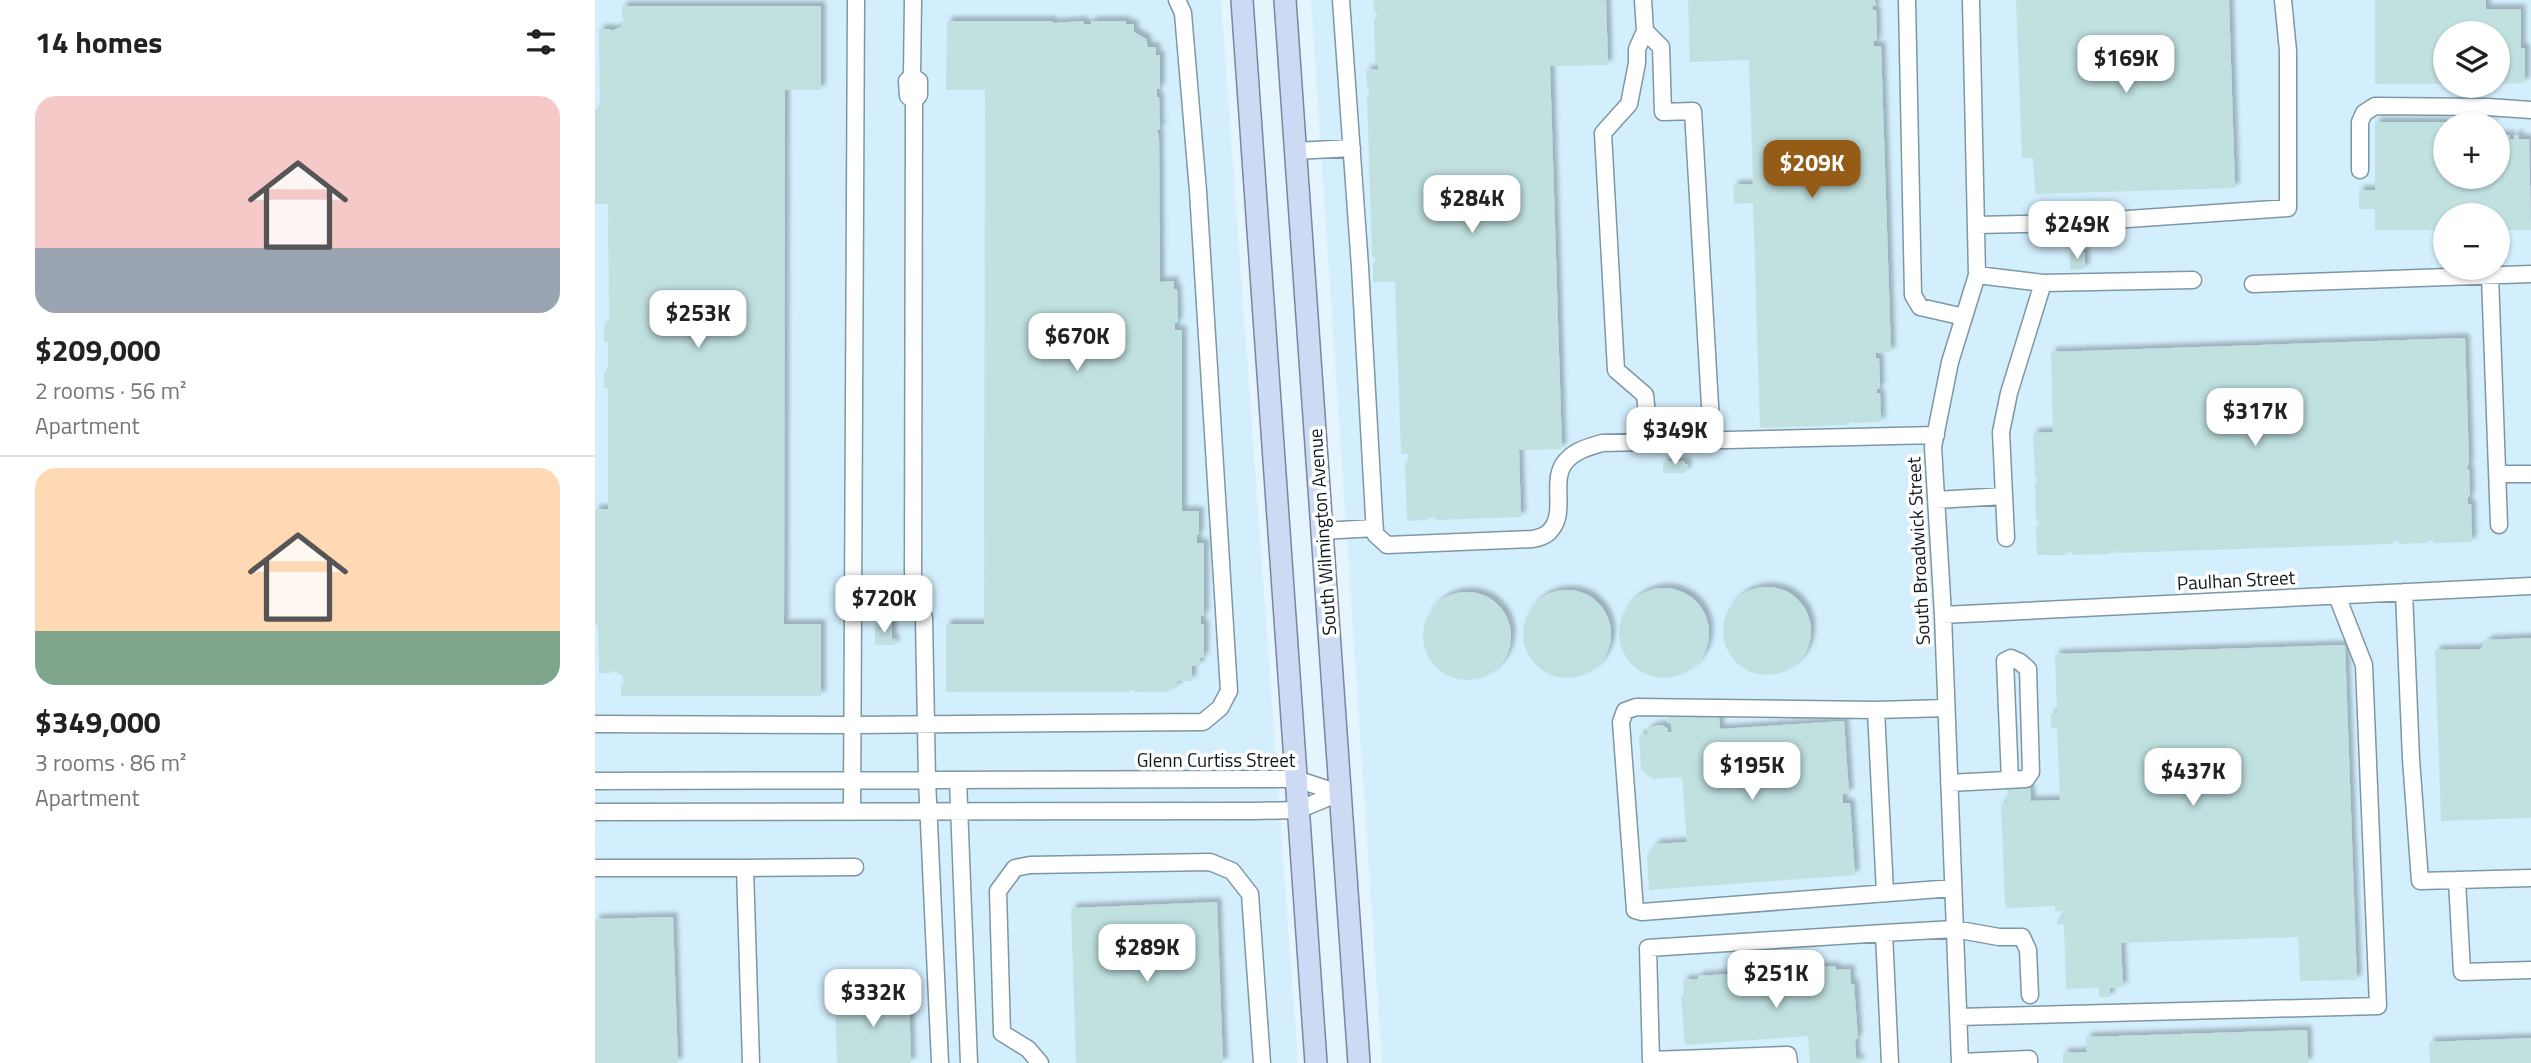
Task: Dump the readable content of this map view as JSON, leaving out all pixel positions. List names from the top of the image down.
{
  "streets": {
    "main road": ["South Wilmington Avenue"],
    "street": ["South Broadwick Street", "Paulhan Street", "Glenn Curtiss Street"]
  },
  "crossings": [
    ["South Wilmington Avenue", "Glenn Curtiss Street"],
    ["South Broadwick Street", "Paulhan Street"]
  ],
  "page": {
    "heading": "14 homes",
    "map_buttons": ["+", "−"],
    "price": [
      "$169K",
      "$209K",
      "$284K",
      "$249K",
      "$253K",
      "$670K",
      "$317K",
      "$349K",
      "$720K",
      "$195K",
      "$437K",
      "$289K",
      "$251K",
      "$332K"
    ],
    "list": [
      {
        "name": "$209,000",
        "note": "2 rooms · 56 m² · Apartment"
      },
      {
        "name": "$349,000",
        "note": "3 rooms · 86 m² · Apartment"
      }
    ]
  }
}
